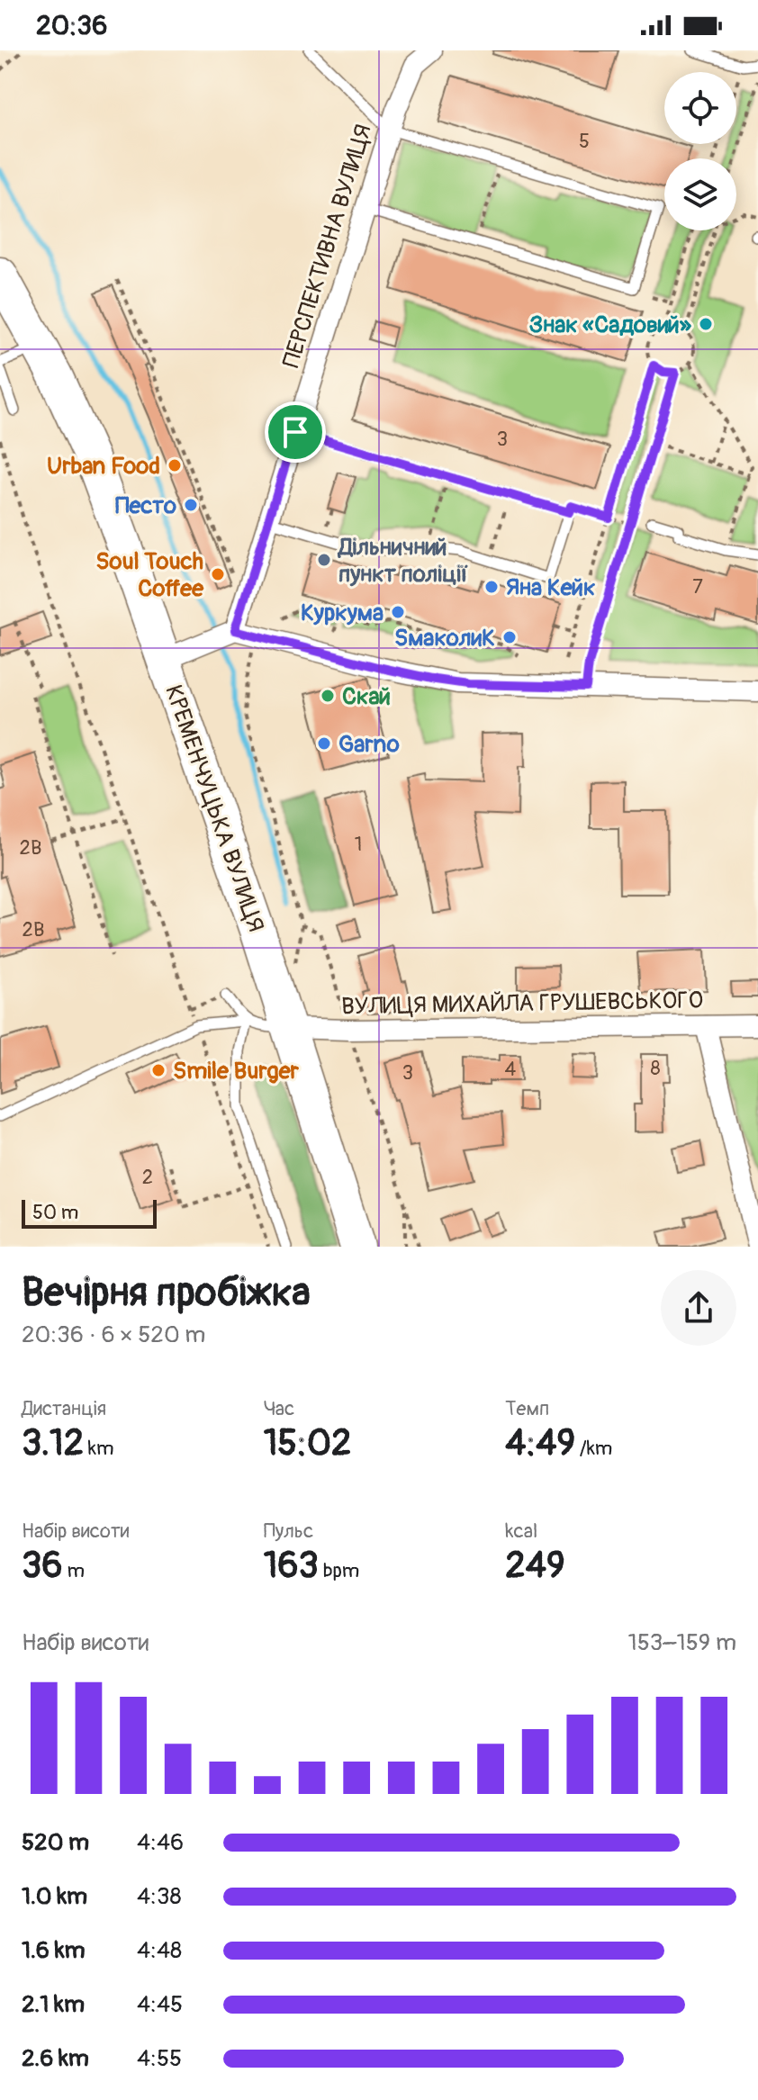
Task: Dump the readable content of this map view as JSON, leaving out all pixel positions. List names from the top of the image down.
{
  "streets": {
    "highway": ["КРЕМЕНЧУЦЬКА ВУЛИЦЯ"],
    "street": ["ПЕРСПЕКТИВНА ВУЛИЦЯ", "ВУЛИЦЯ МИХАЙЛА ГРУШЕВСЬКОГО"]
  },
  "crossings": [
    ["КРЕМЕНЧУЦЬКА ВУЛИЦЯ", "ВУЛИЦЯ МИХАЙЛА ГРУШЕВСЬКОГО"]
  ],
  "places": [
    "Знак «Садовий»",
    "Urban Food",
    "Песто",
    "Дільничний пункт поліції",
    "Soul Touch Coffee",
    "Яна Кейк",
    "Куркума",
    "SмаколиК",
    "Скай",
    "Garno",
    "Smile Burger"
  ],
  "house_numbers": [
    "5",
    "3",
    "7",
    "1",
    "2В",
    "2В",
    "8",
    "4",
    "3",
    "2"
  ],
  "scale_bar": "50 m",
  "page": {
    "status": "20:36",
    "scale": "50 m",
    "heading": ["Вечірня пробіжка", "20:36 · 6 × 520 m"],
    "stats": [
      ["Дистанція", "3.12 km"],
      ["Час", "15:02"],
      ["Темп", "4:49 /km"],
      ["Набір висоти", "36 m"],
      ["Пульс", "163 bpm"],
      ["kcal", "249"]
    ],
    "chart": ["Набір висоти", "153–159 m"],
    "list": [
      {
        "name": "520 m",
        "note": "4:46"
      },
      {
        "name": "1.0 km",
        "note": "4:38"
      },
      {
        "name": "1.6 km",
        "note": "4:48"
      },
      {
        "name": "2.1 km",
        "note": "4:45"
      },
      {
        "name": "2.6 km",
        "note": "4:55"
      }
    ]
  }
}
